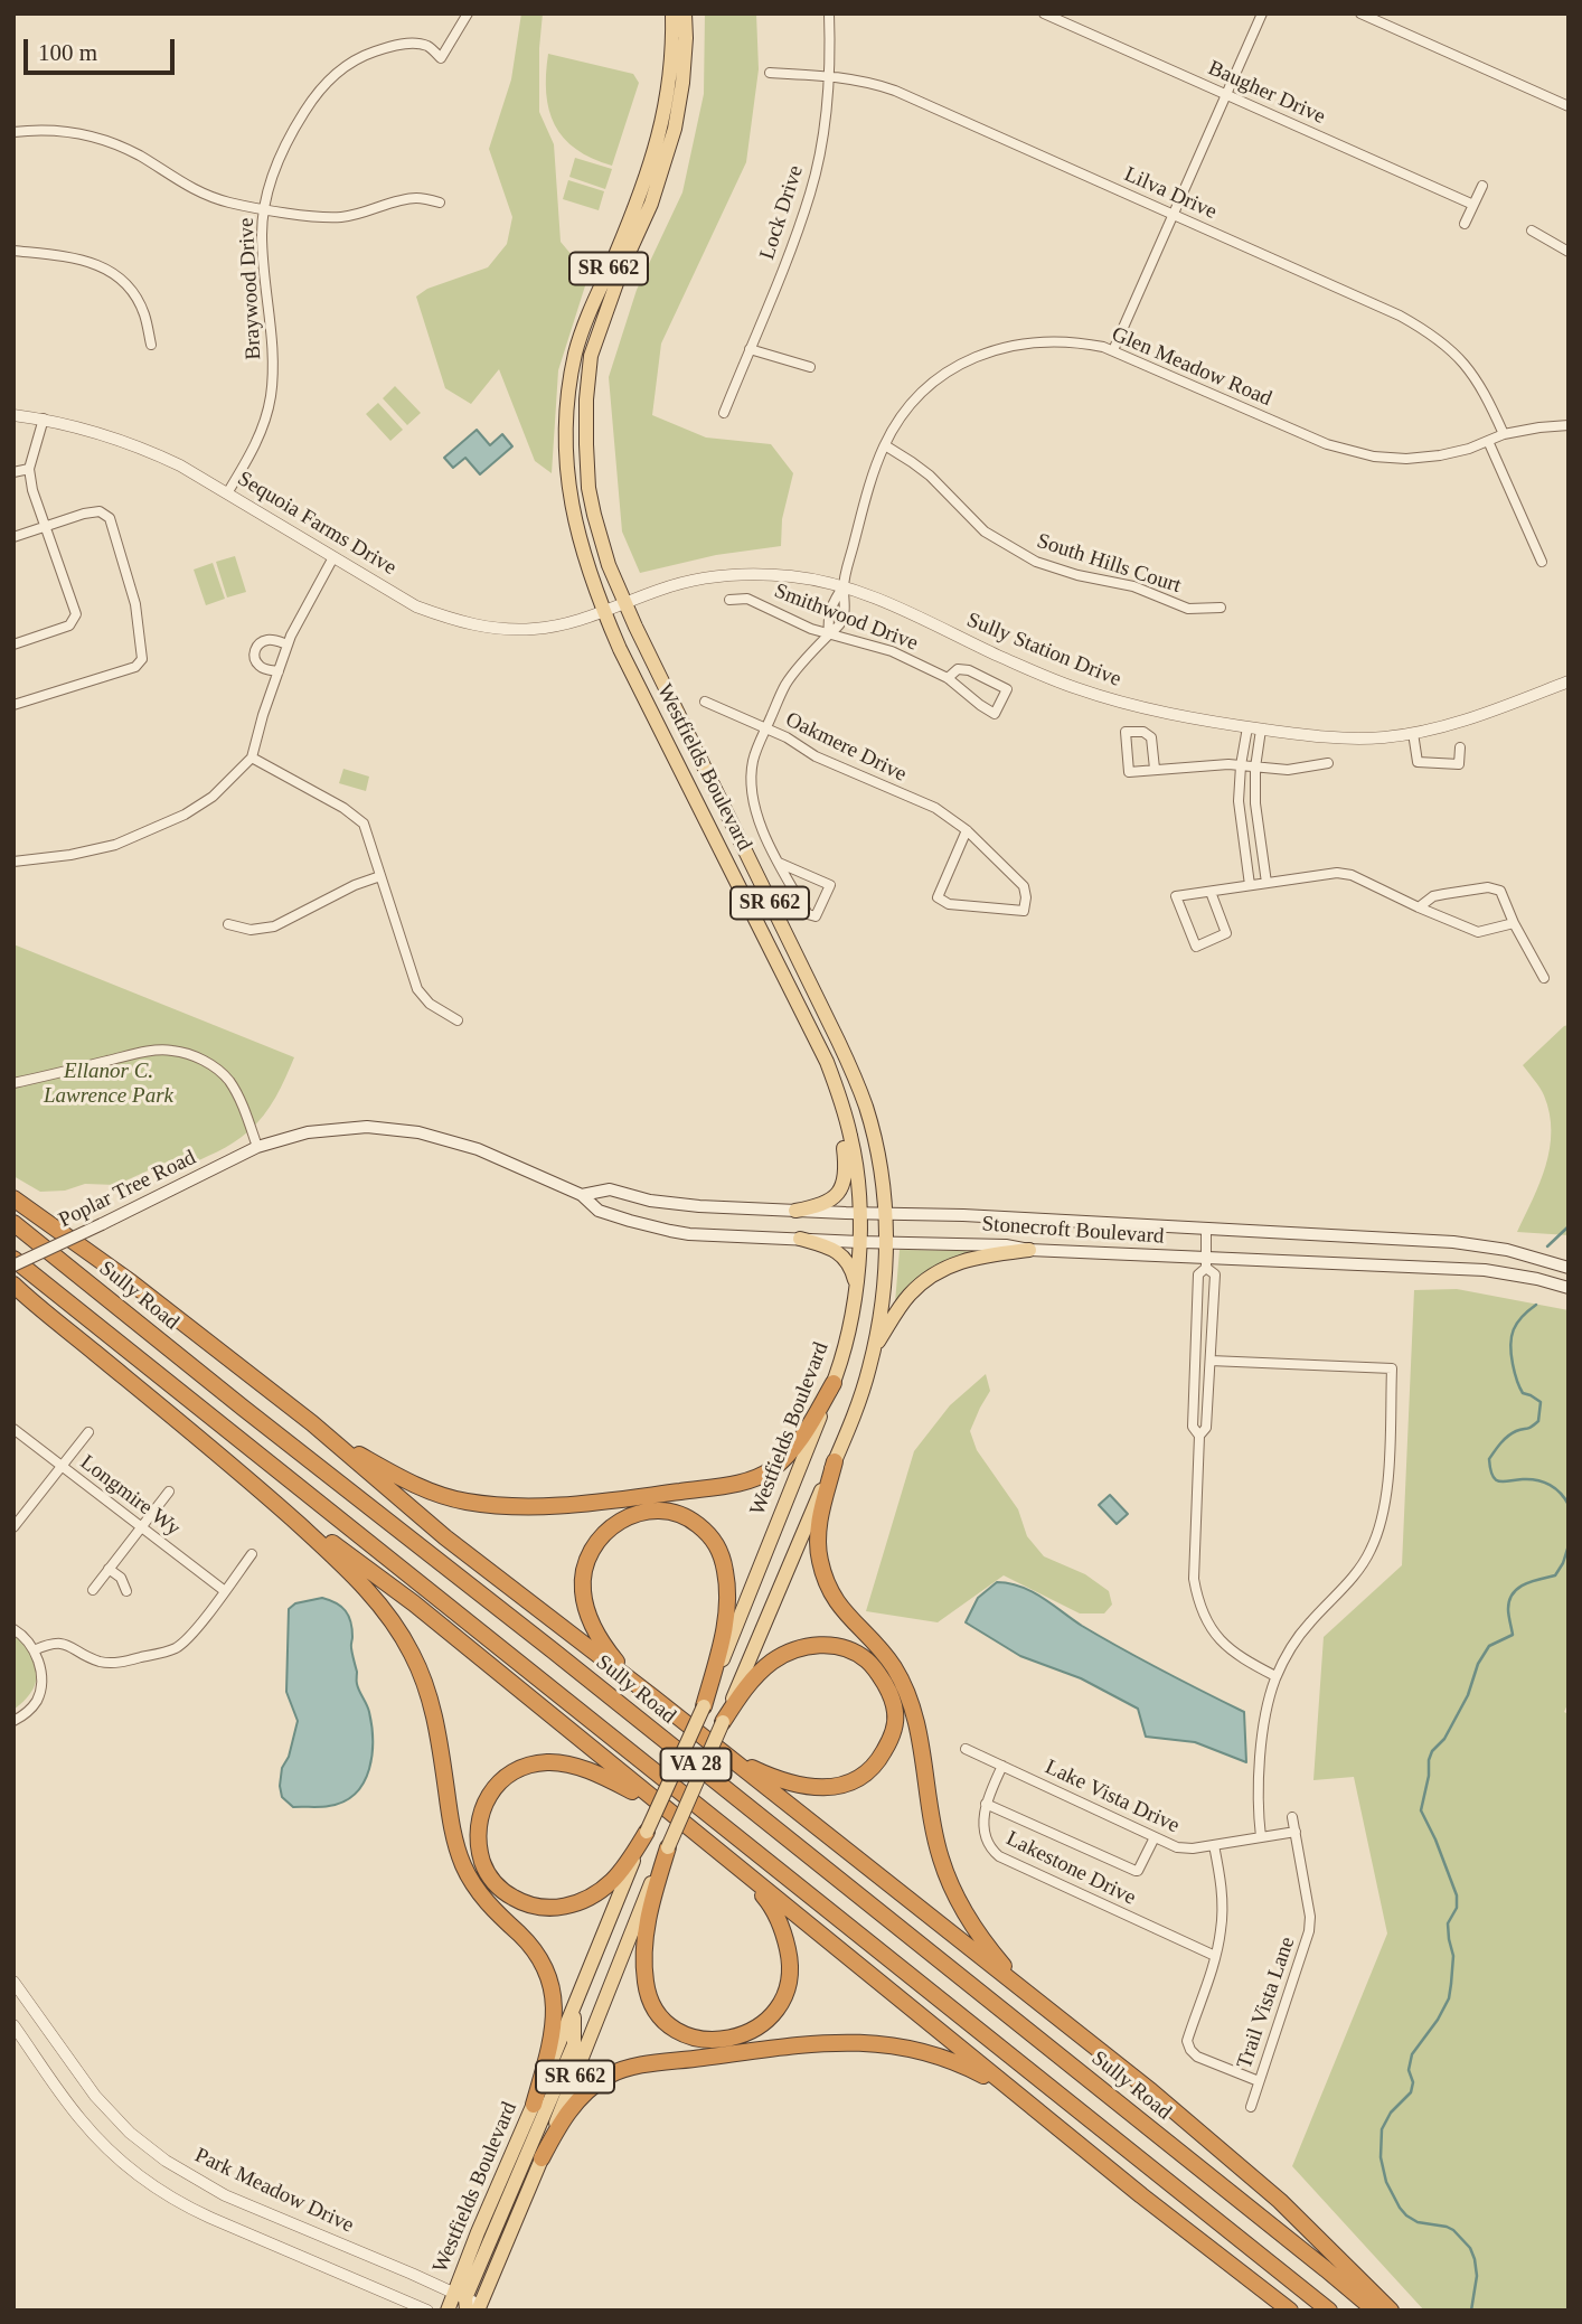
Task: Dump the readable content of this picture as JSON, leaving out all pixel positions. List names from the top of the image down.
{
  "streets": {
    "highway": ["Sully Road", "VA 28"],
    "main road": [
      "SR 662",
      "Westfields Boulevard",
      "Poplar Tree Road",
      "Stonecroft Boulevard"
    ],
    "street": [
      "Baugher Drive",
      "Lilva Drive",
      "Lock Drive",
      "Braywood Drive",
      "Glen Meadow Road",
      "Sequoia Farms Drive",
      "South Hills Court",
      "Smithwood Drive",
      "Sully Station Drive",
      "Oakmere Drive",
      "Longmire Wy",
      "Lake Vista Drive",
      "Lakestone Drive",
      "Trail Vista Lane",
      "Park Meadow Drive"
    ]
  },
  "crossings": [
    ["Lilva Drive", "Lock Drive"],
    ["Lilva Drive", "Glen Meadow Road"],
    ["Braywood Drive", "Sequoia Farms Drive"],
    ["Glen Meadow Road", "South Hills Court"],
    ["Glen Meadow Road", "Smithwood Drive"],
    ["Glen Meadow Road", "Sully Station Drive"],
    ["Glen Meadow Road", "Oakmere Drive"],
    ["Sequoia Farms Drive", "Sully Station Drive"],
    ["Sequoia Farms Drive", "Westfields Boulevard"],
    ["Sully Station Drive", "Westfields Boulevard"],
    ["Westfields Boulevard", "Stonecroft Boulevard"],
    ["Westfields Boulevard", "Park Meadow Drive"],
    ["Poplar Tree Road", "Stonecroft Boulevard"],
    ["Lake Vista Drive", "Lakestone Drive"],
    ["Lake Vista Drive", "Trail Vista Lane"]
  ],
  "parks": ["Ellanor C. Lawrence Park"],
  "scale_bar": "100 m"
}
